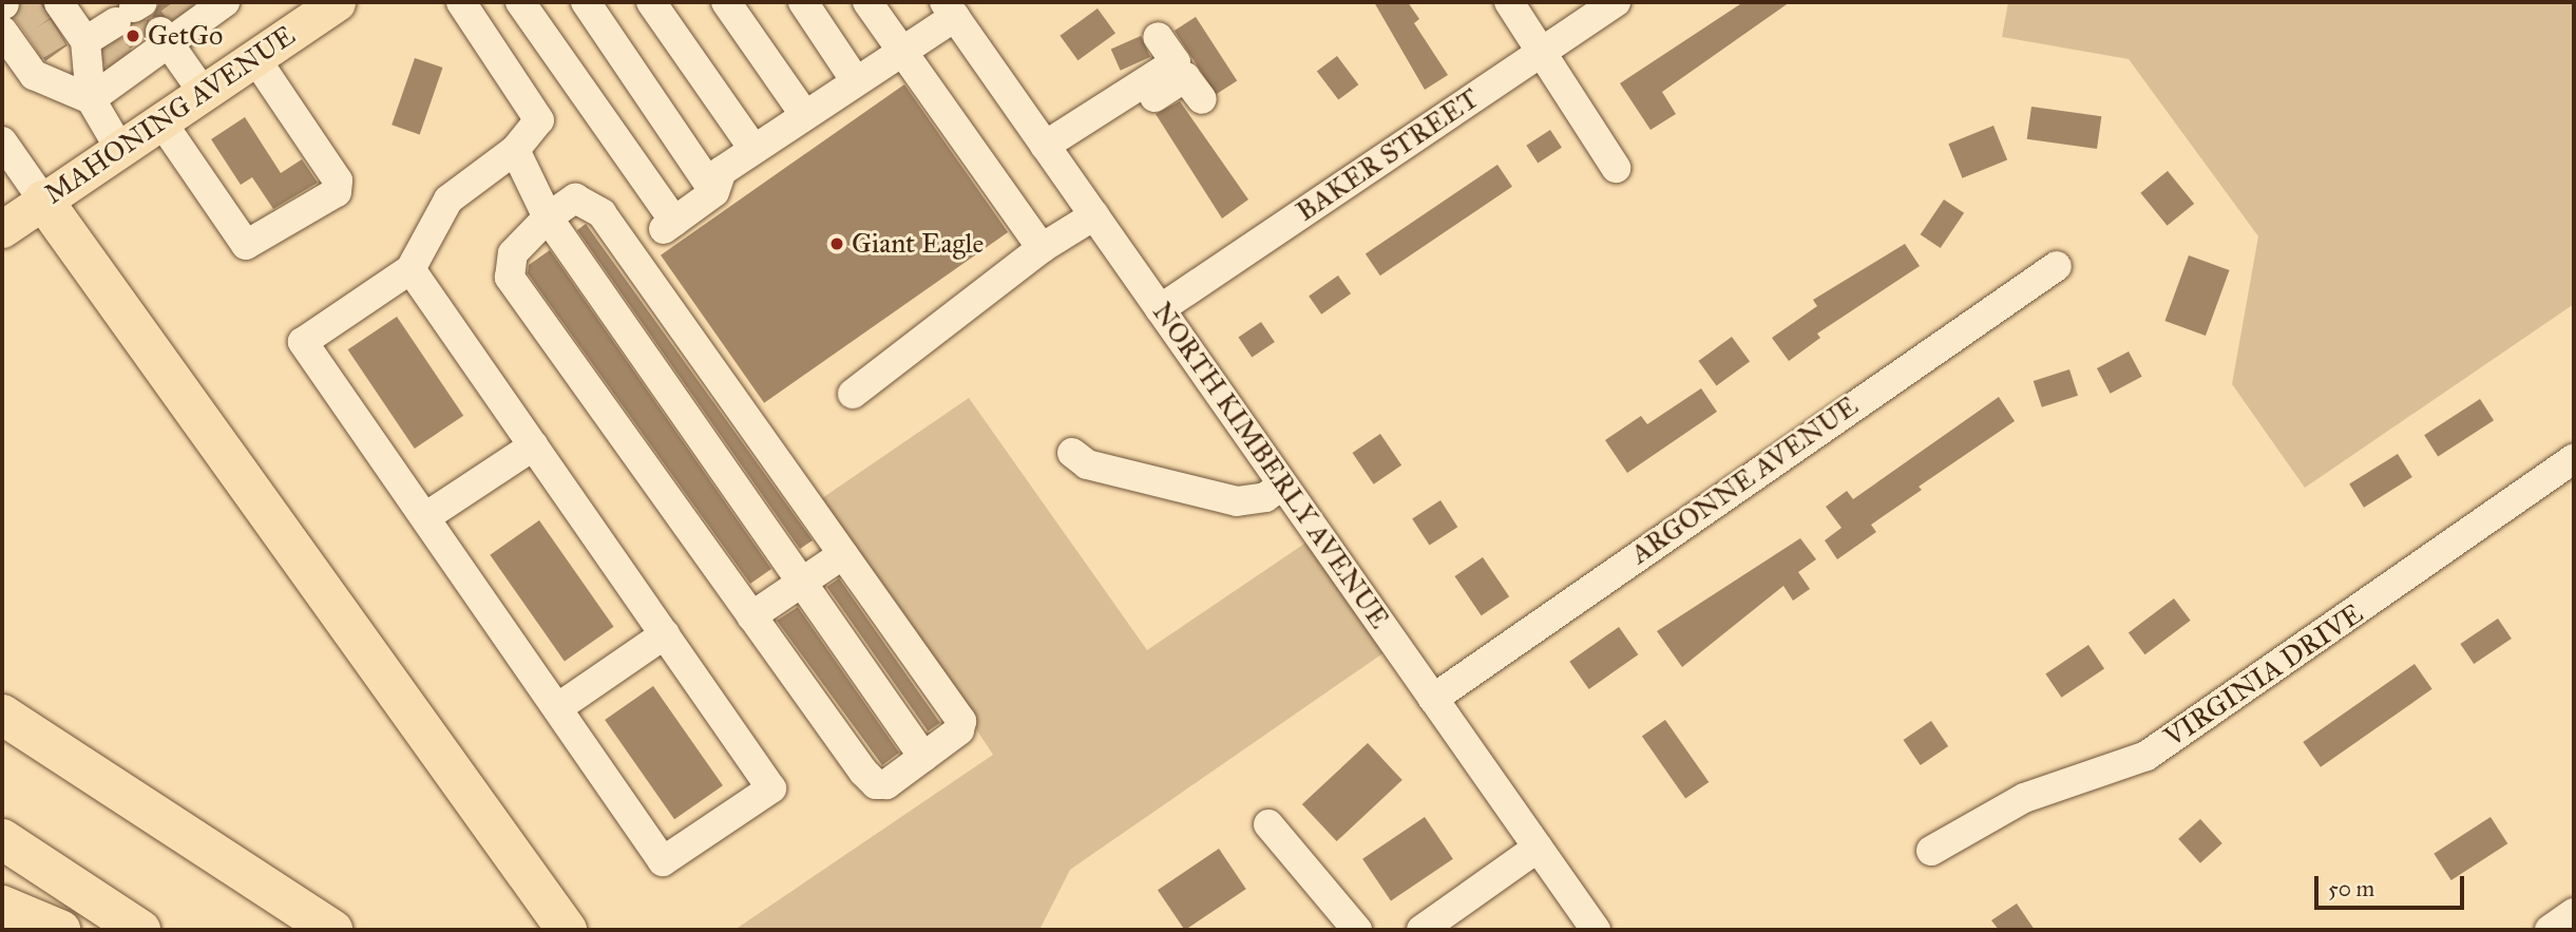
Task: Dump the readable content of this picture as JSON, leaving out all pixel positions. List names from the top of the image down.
{
  "streets": {
    "main road": ["MAHONING AVENUE"],
    "street": [
      "BAKER STREET",
      "NORTH KIMBERLY AVENUE",
      "ARGONNE AVENUE",
      "VIRGINIA DRIVE"
    ]
  },
  "crossings": [
    ["BAKER STREET", "NORTH KIMBERLY AVENUE"],
    ["NORTH KIMBERLY AVENUE", "ARGONNE AVENUE"]
  ],
  "places": ["GetGo", "Giant Eagle"],
  "scale_bar": "50 m"
}
